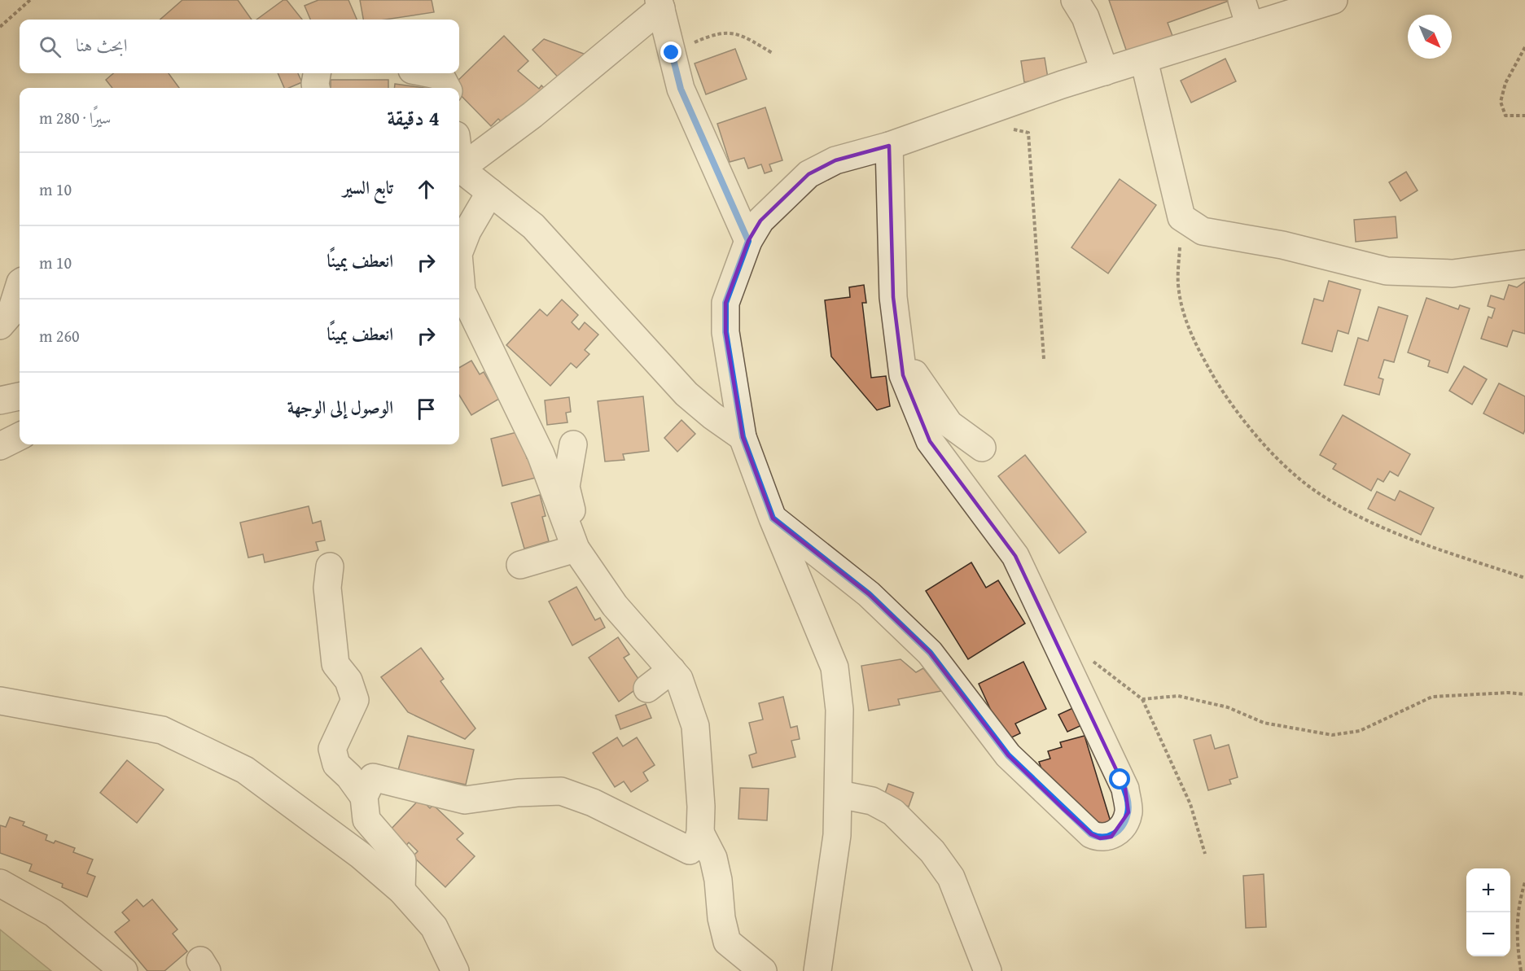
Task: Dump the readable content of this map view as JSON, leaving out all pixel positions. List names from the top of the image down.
{
  "north": "bottom right",
  "page": {
    "search": "ابحث هنا",
    "heading": ["4 دقيقة", "سيرًا · 280 m"],
    "list": [
      ["تابع السير", "10 m"],
      ["انعطف يمينًا", "10 m"],
      ["انعطف يمينًا", "260 m"],
      "الوصول إلى الوجهة"
    ],
    "map_buttons": ["+", "−"]
  }
}
